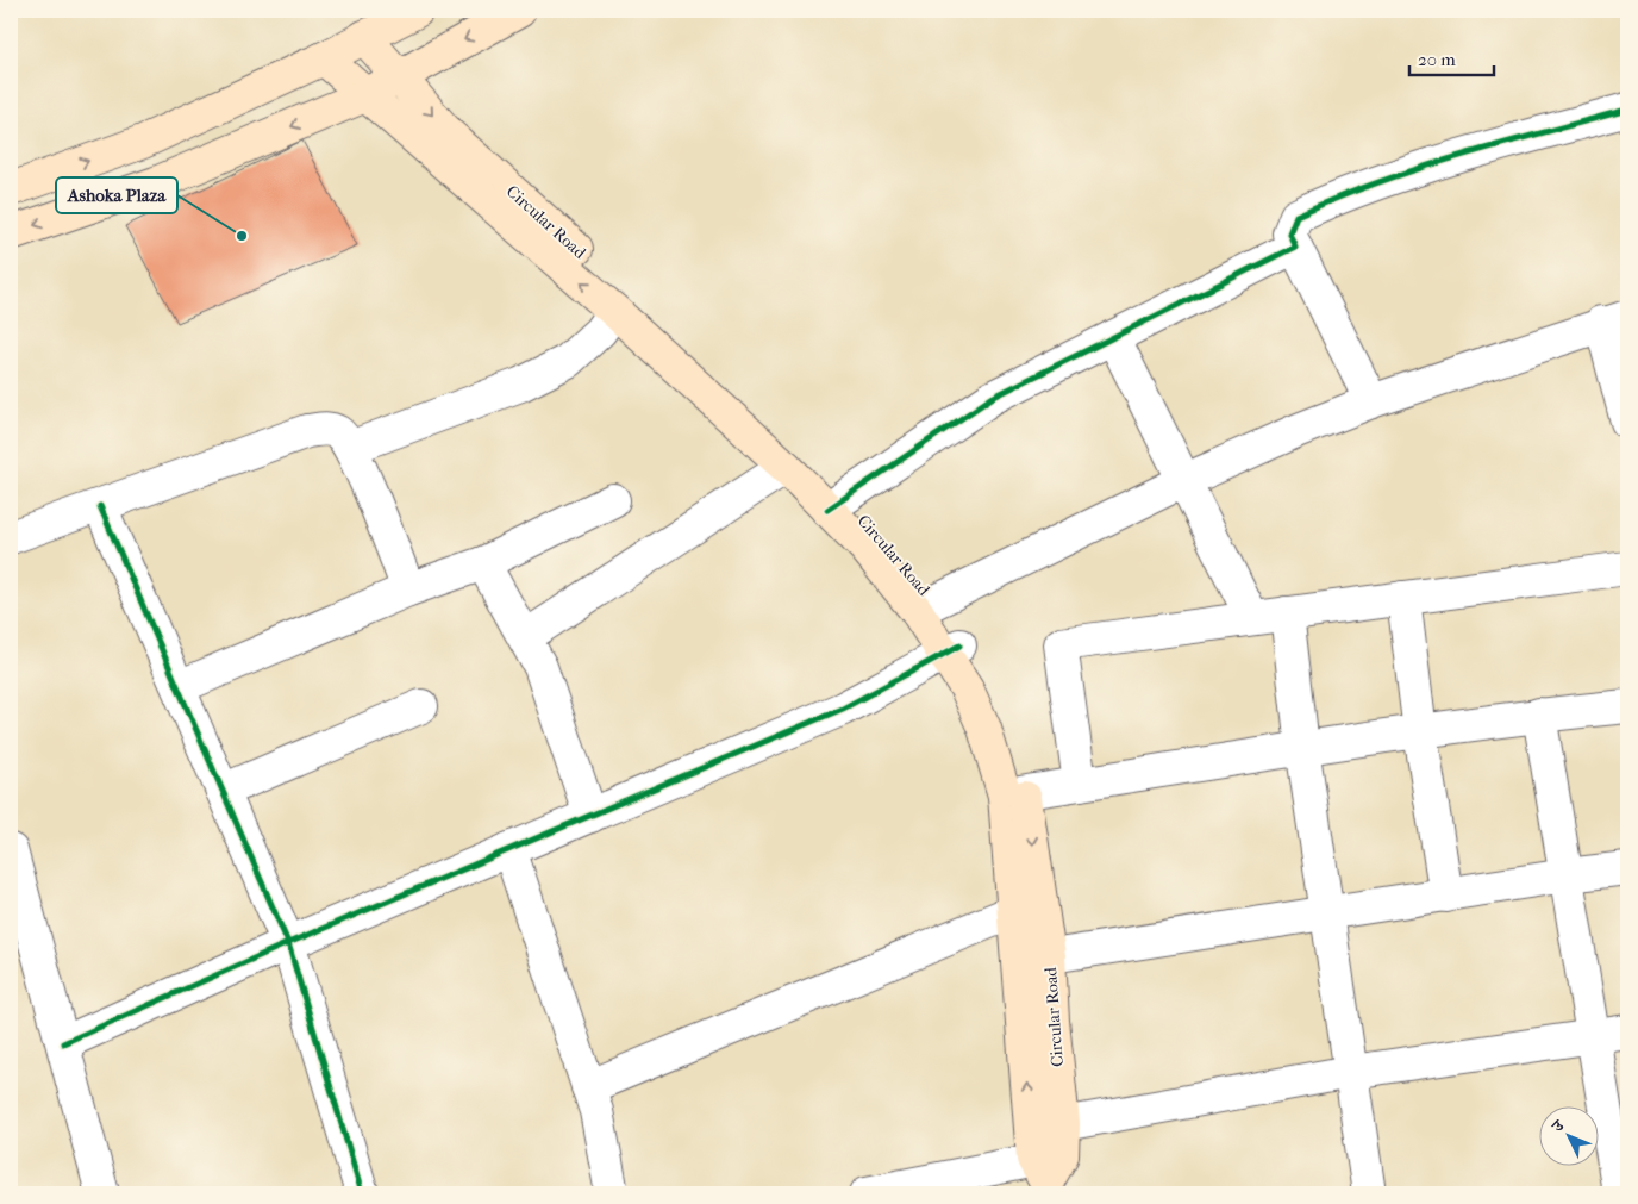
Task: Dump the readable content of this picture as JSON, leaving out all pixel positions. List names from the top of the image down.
{
  "streets": {
    "main road": ["Circular Road"]
  },
  "places": ["Ashoka Plaza"],
  "scale_bar": "20 m",
  "north": "top left"
}
